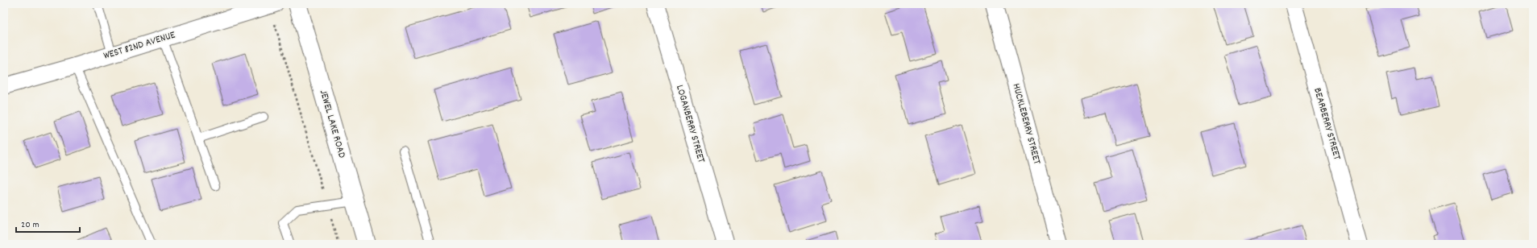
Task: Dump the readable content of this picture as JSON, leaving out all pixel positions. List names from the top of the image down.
{
  "streets": {
    "main road": ["JEWEL LAKE ROAD"],
    "street": [
      "WEST 82ND AVENUE",
      "LOGANBERRY STREET",
      "HUCKLEBERRY STREET",
      "BEARBERRY STREET"
    ]
  },
  "scale_bar": "20 m"
}
